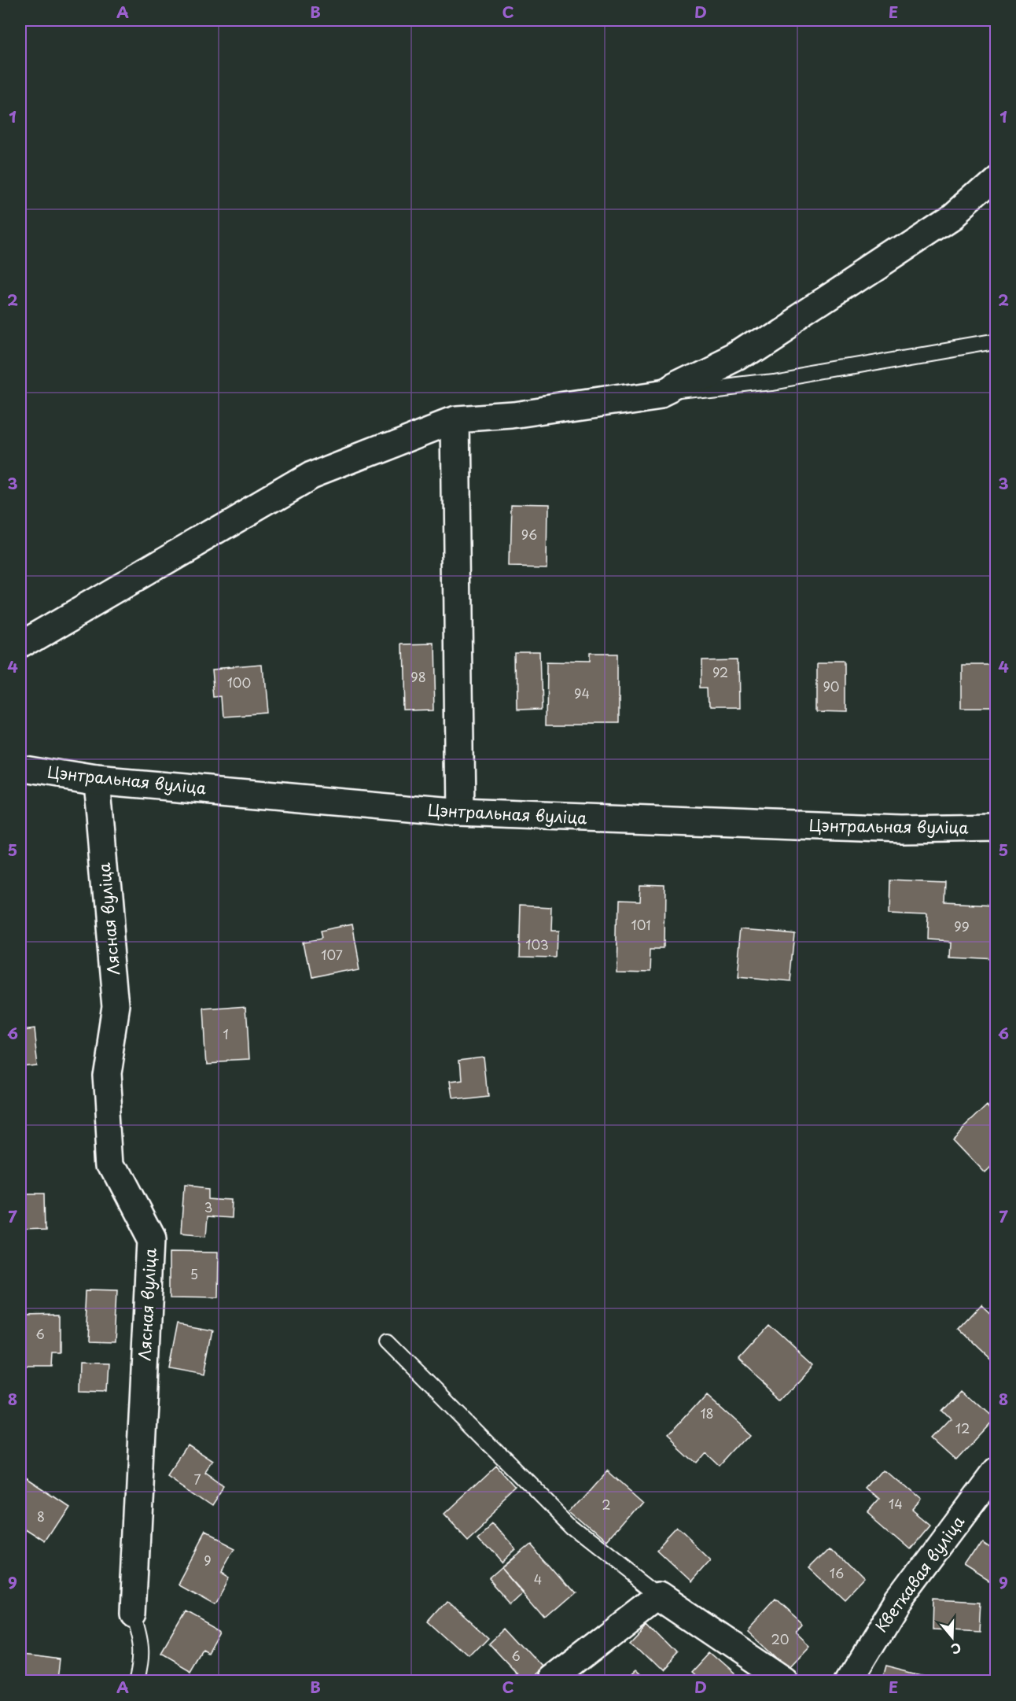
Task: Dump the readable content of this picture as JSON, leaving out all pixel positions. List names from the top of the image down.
{
  "streets": {
    "street": ["Цэнтральная вуліца", "Лясная вуліца", "Кветкавая вуліца"]
  },
  "crossings": [
    ["Цэнтральная вуліца", "Лясная вуліца"]
  ],
  "house_numbers": [
    "96",
    "92",
    "98",
    "100",
    "90",
    "94",
    "101",
    "99",
    "103",
    "107",
    "1",
    "3",
    "5",
    "6",
    "18",
    "12",
    "7",
    "14",
    "2",
    "8",
    "9",
    "16",
    "4",
    "20",
    "6"
  ],
  "north": "bottom",
  "grid": {
    "columns": [
      "A",
      "B",
      "C",
      "D",
      "E"
    ],
    "rows": [
      "1",
      "2",
      "3",
      "4",
      "5",
      "6",
      "7",
      "8",
      "9"
    ]
  }
}
